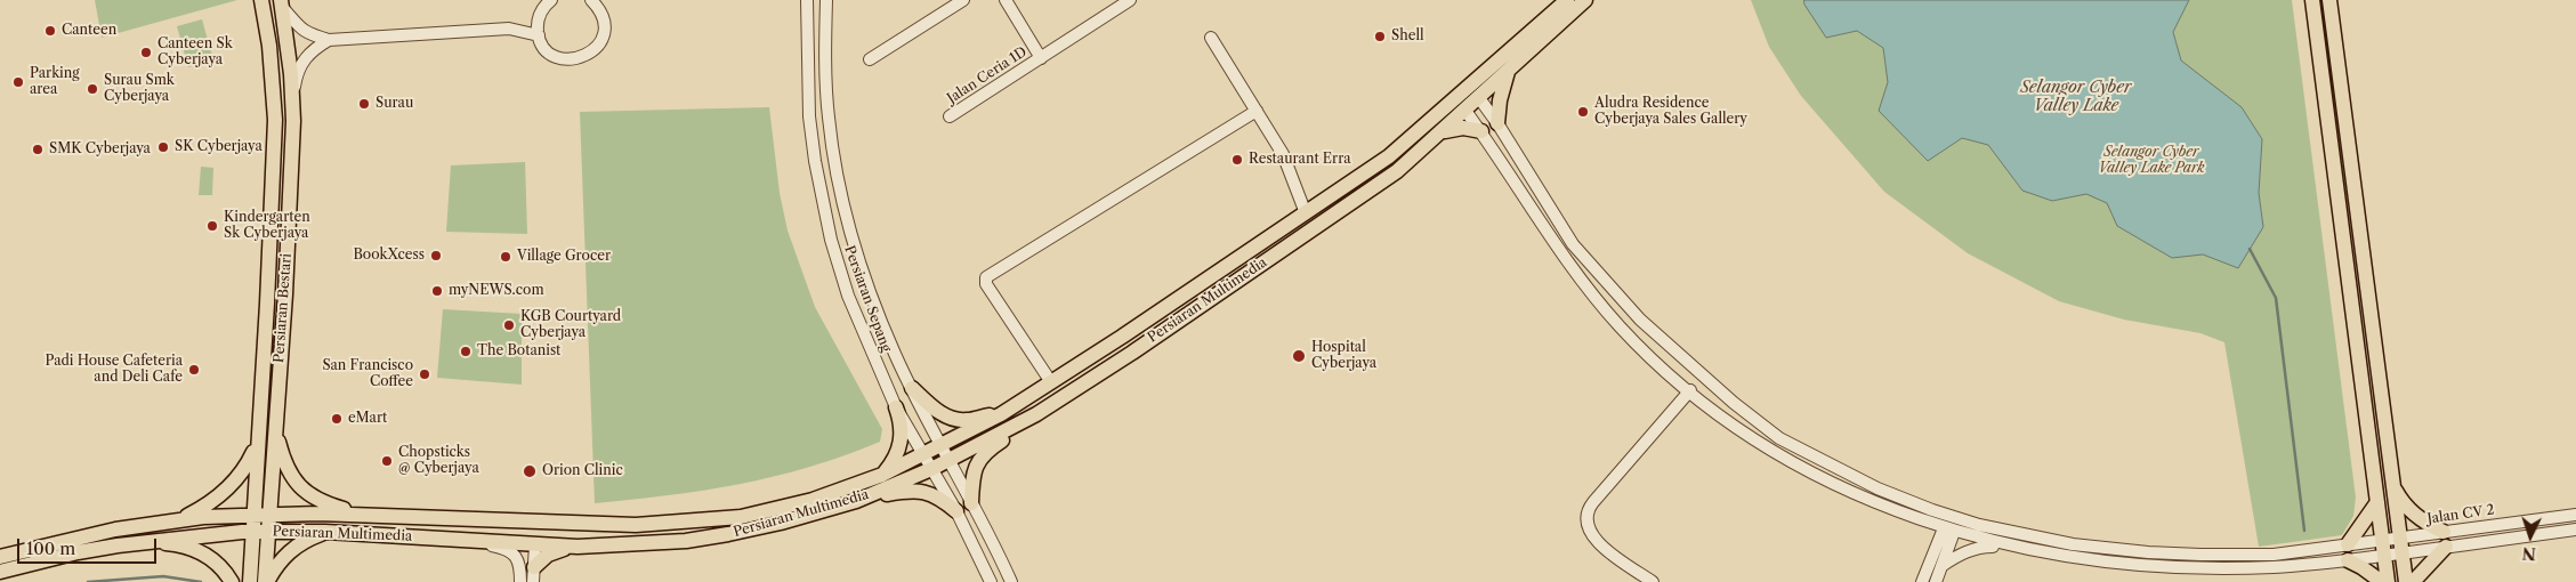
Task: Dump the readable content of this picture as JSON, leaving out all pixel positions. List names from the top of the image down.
{
  "streets": {
    "main road": ["Persiaran Multimedia", "Persiaran Bestari"],
    "street": ["Jalan Ceria 1D", "Persiaran Sepang", "Jalan CV 2"]
  },
  "crossings": [
    ["Persiaran Sepang", "Persiaran Multimedia"],
    ["Persiaran Multimedia", "Persiaran Bestari"],
    ["Persiaran Multimedia", "Jalan CV 2"]
  ],
  "water": ["Selangor Cyber Valley Lake"],
  "parks": ["Selangor Cyber Valley Lake Park"],
  "places": [
    "Canteen",
    "Shell",
    "Canteen Sk Cyberjaya",
    "Parking area",
    "Surau Smk Cyberjaya",
    "Surau",
    "Aludra Residence Cyberjaya Sales Gallery",
    "SK Cyberjaya",
    "SMK Cyberjaya",
    "Restaurant Erra",
    "Kindergarten Sk Cyberjaya",
    "BookXcess",
    "Village Grocer",
    "myNEWS.com",
    "KGB Courtyard Cyberjaya",
    "The Botanist",
    "Hospital Cyberjaya",
    "Padi House Cafeteria and Deli Cafe",
    "San Francisco Coffee",
    "eMart",
    "Chopsticks @ Cyberjaya",
    "Orion Clinic"
  ],
  "scale_bar": "100 m",
  "north": "bottom"
}
